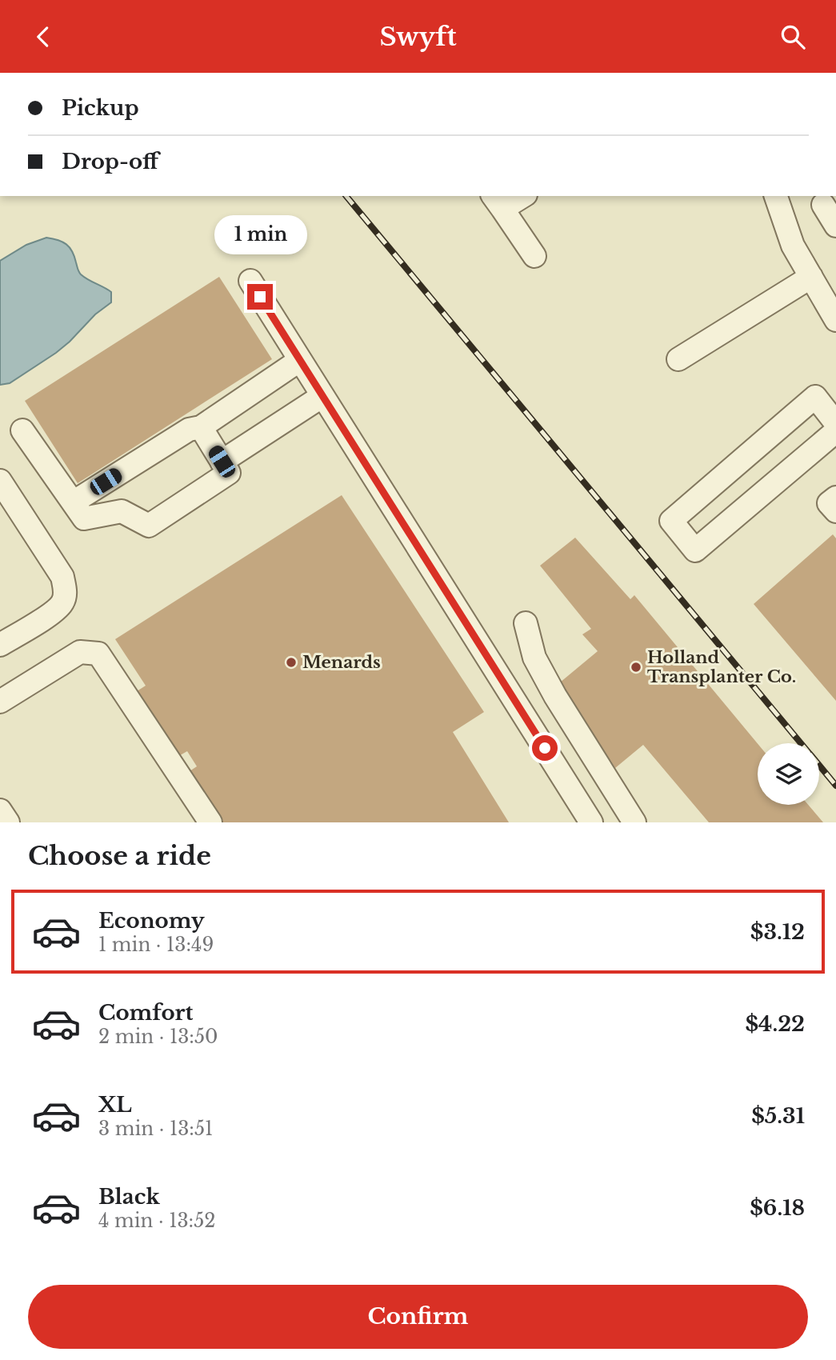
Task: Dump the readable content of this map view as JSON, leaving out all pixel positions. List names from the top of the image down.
{
  "places": ["Menards", "Holland Transplanter Co."],
  "page": {
    "header": "Swyft",
    "banner": ["Pickup", "Drop-off"],
    "bubble": "1 min",
    "heading": "Choose a ride",
    "list": [
      {
        "name": "Economy",
        "note": "1 min · 13:49",
        "value": "$3.12"
      },
      {
        "name": "Comfort",
        "note": "2 min · 13:50",
        "value": "$4.22"
      },
      {
        "name": "XL",
        "note": "3 min · 13:51",
        "value": "$5.31"
      },
      {
        "name": "Black",
        "note": "4 min · 13:52",
        "value": "$6.18"
      }
    ],
    "buttons": "Confirm"
  }
}
